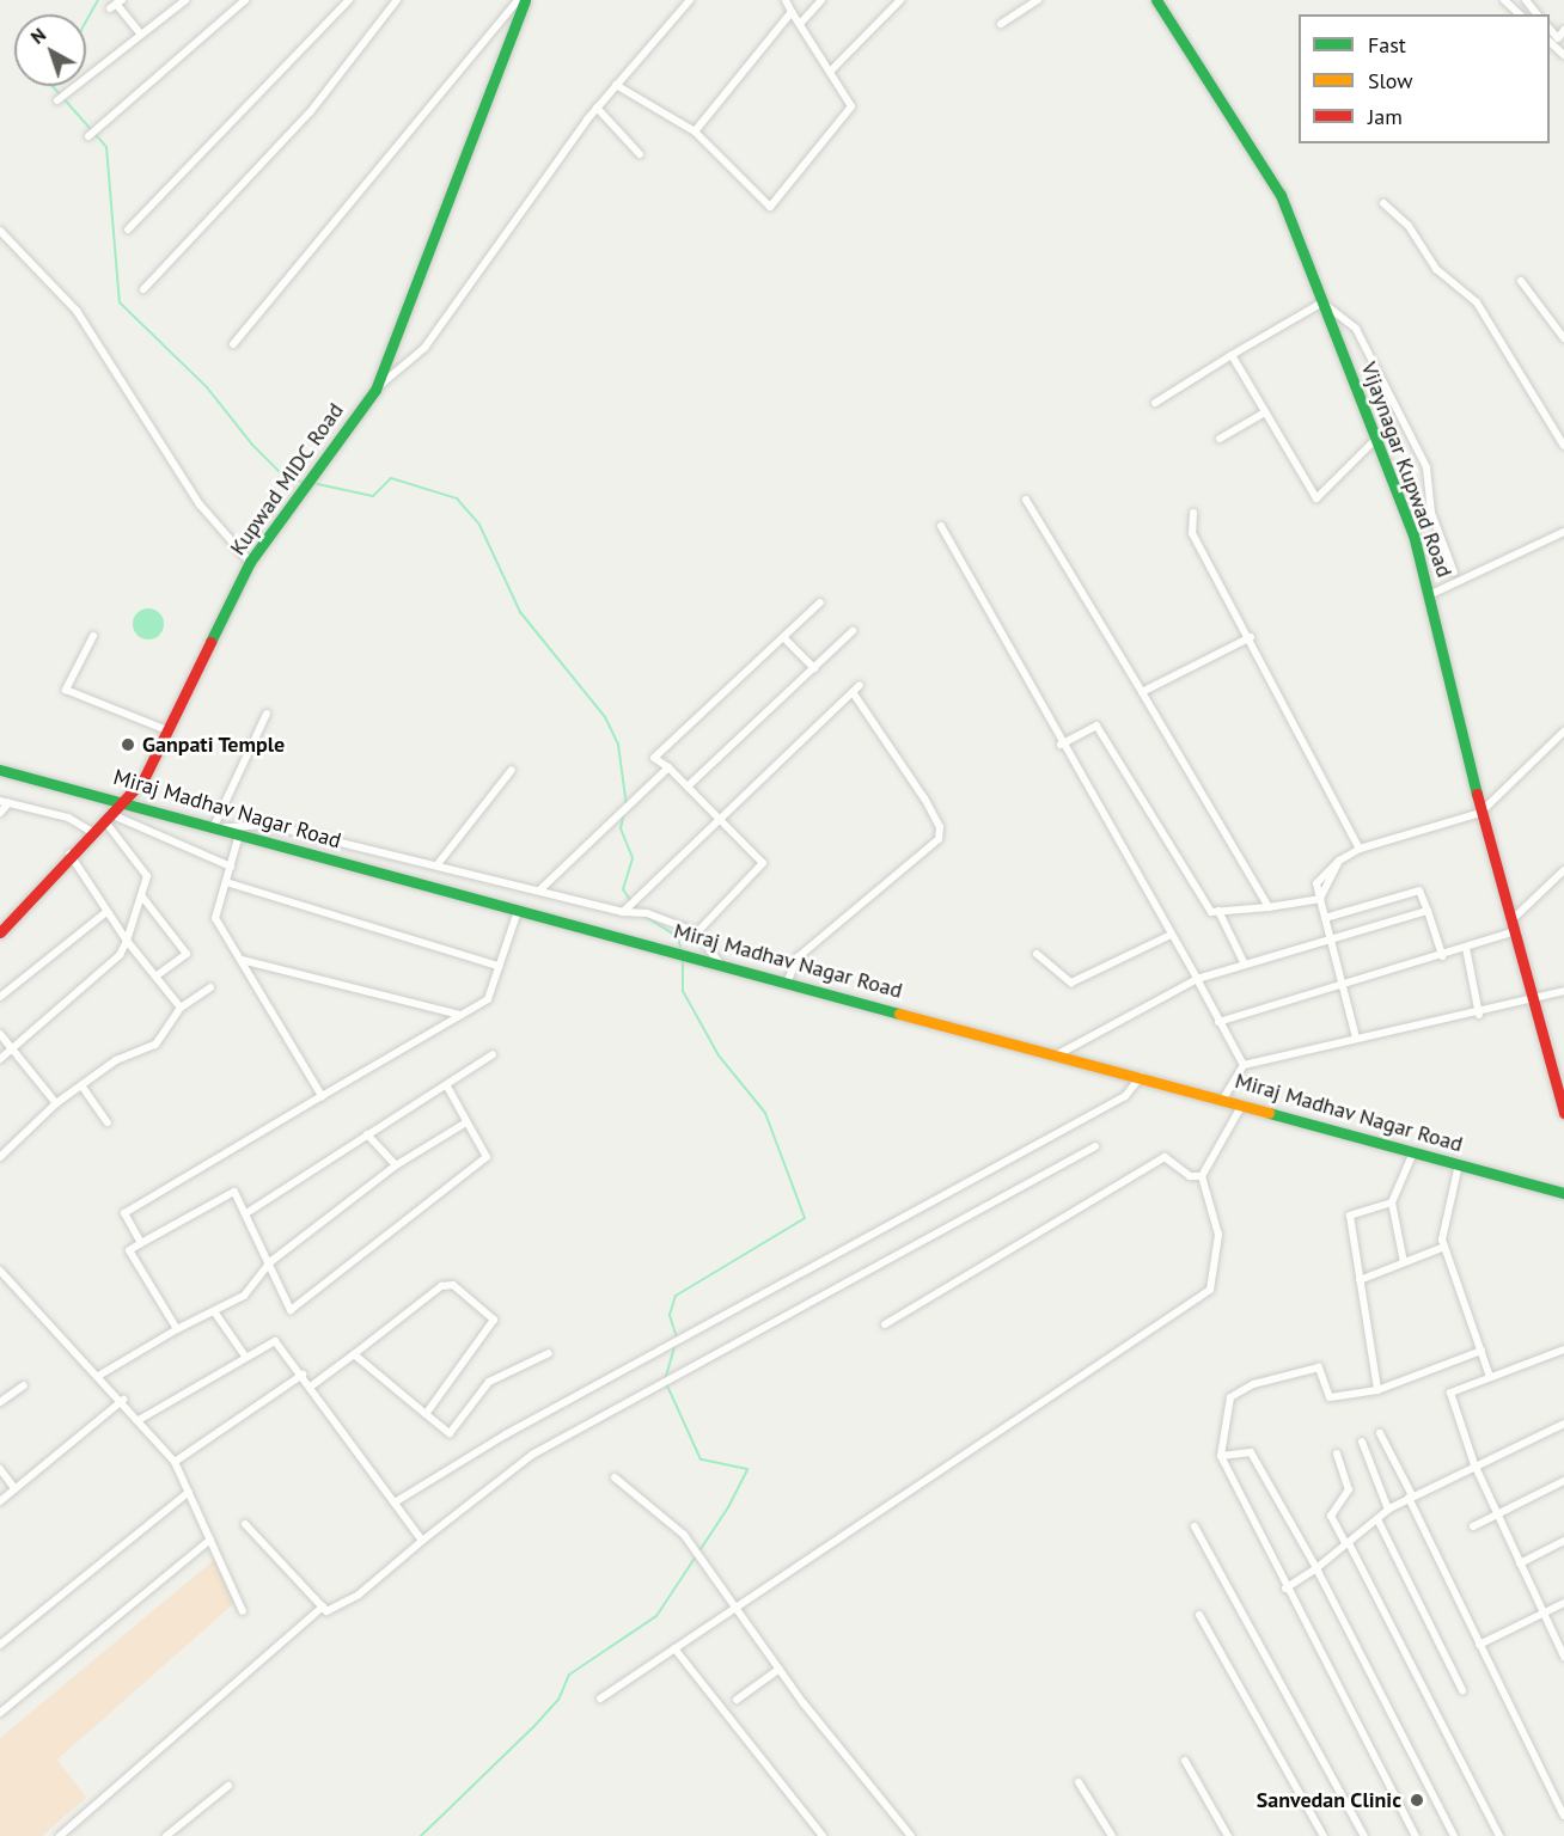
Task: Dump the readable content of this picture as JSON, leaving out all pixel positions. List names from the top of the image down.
{
  "streets": {
    "street": ["Vijaynagar Kupwad Road", "Kupwad MIDC Road", "Miraj Madhav Nagar Road"]
  },
  "crossings": [
    ["Kupwad MIDC Road", "Miraj Madhav Nagar Road"]
  ],
  "places": ["Ganpati Temple", "Sanvedan Clinic"],
  "legend": ["Fast", "Slow", "Jam"],
  "north": "top left"
}
